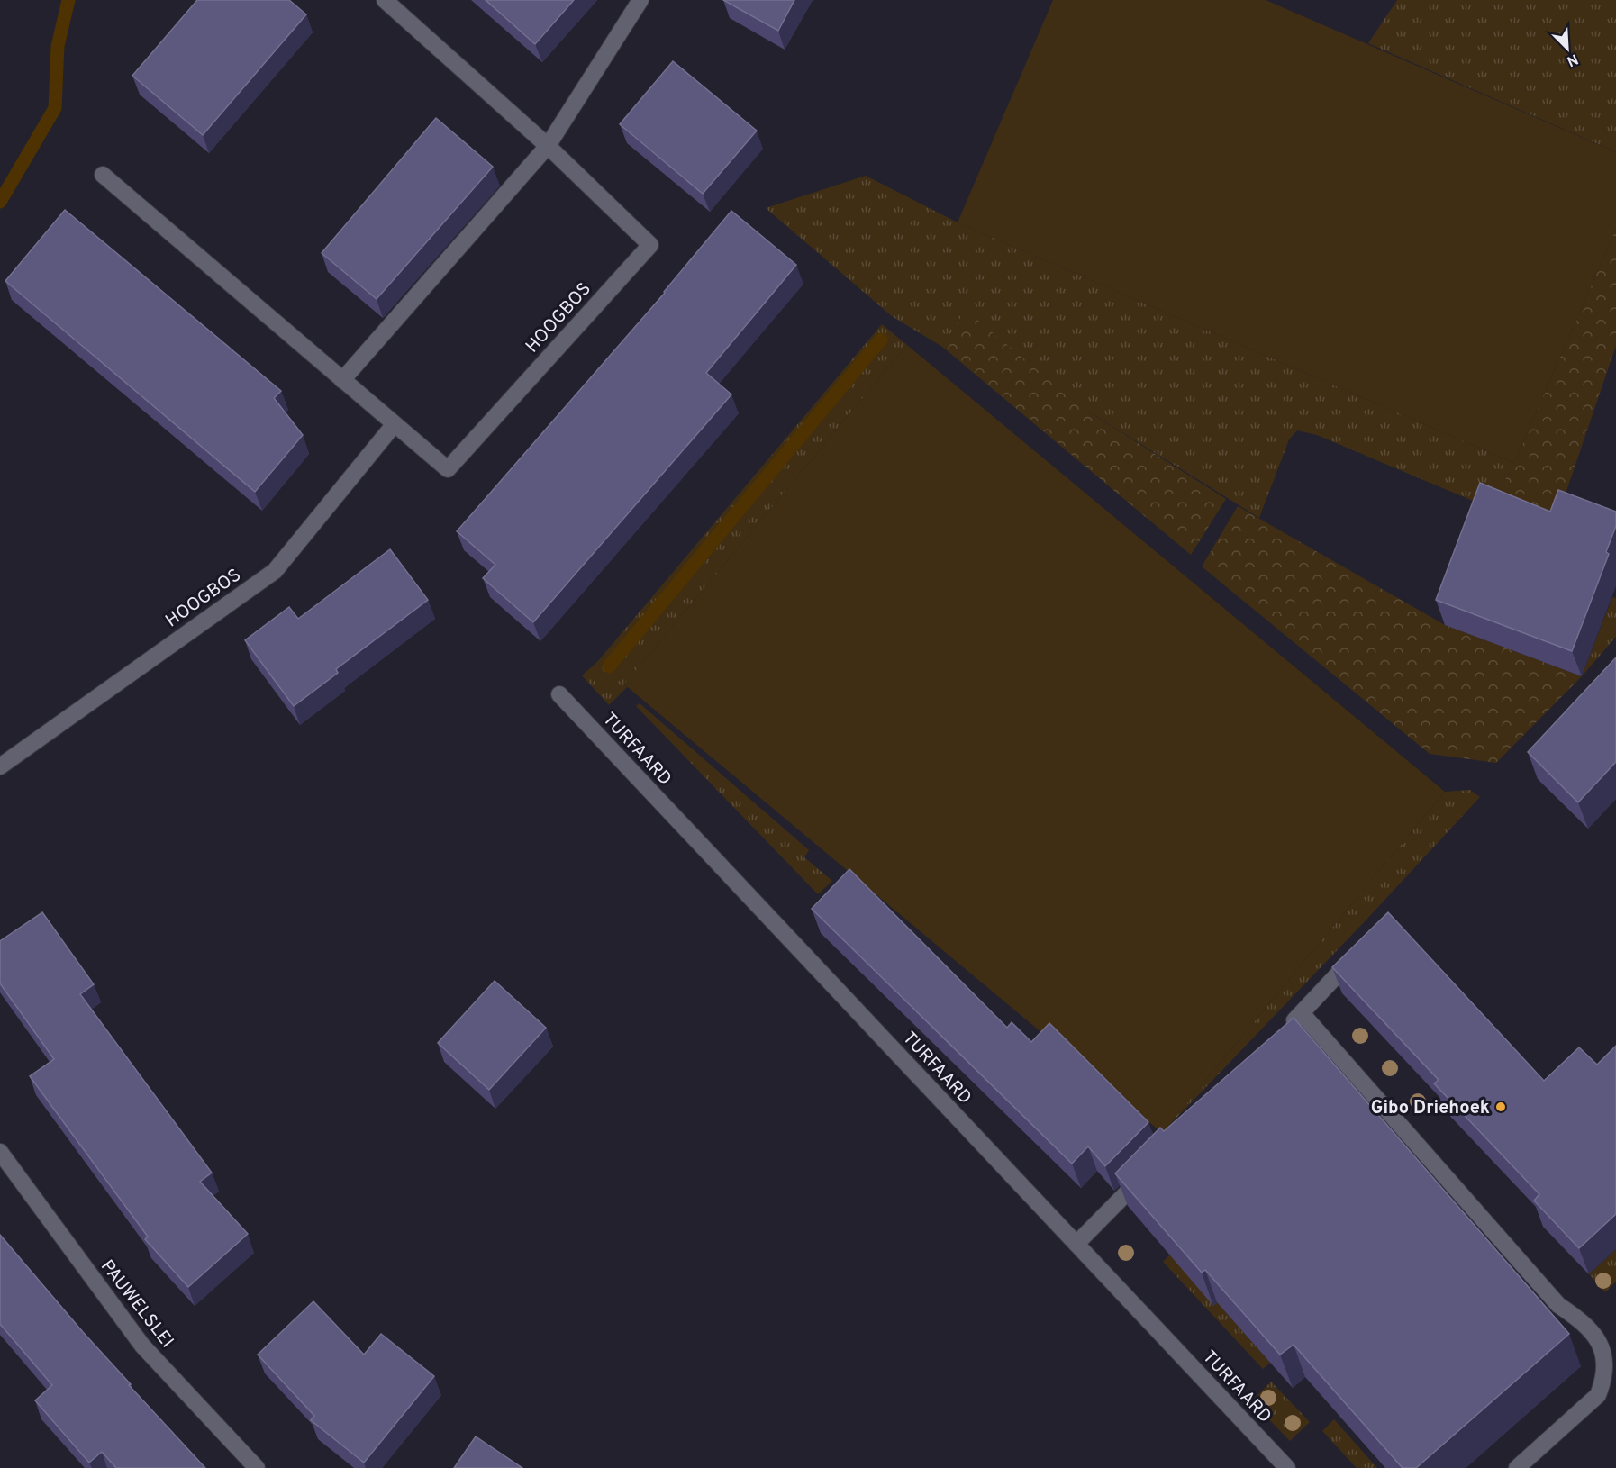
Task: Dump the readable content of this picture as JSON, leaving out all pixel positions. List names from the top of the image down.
{
  "streets": {
    "street": ["HOOGBOS", "TURFAARD", "PAUWELSLEI"]
  },
  "places": ["Gibo Driehoek"],
  "north": "bottom right"
}
